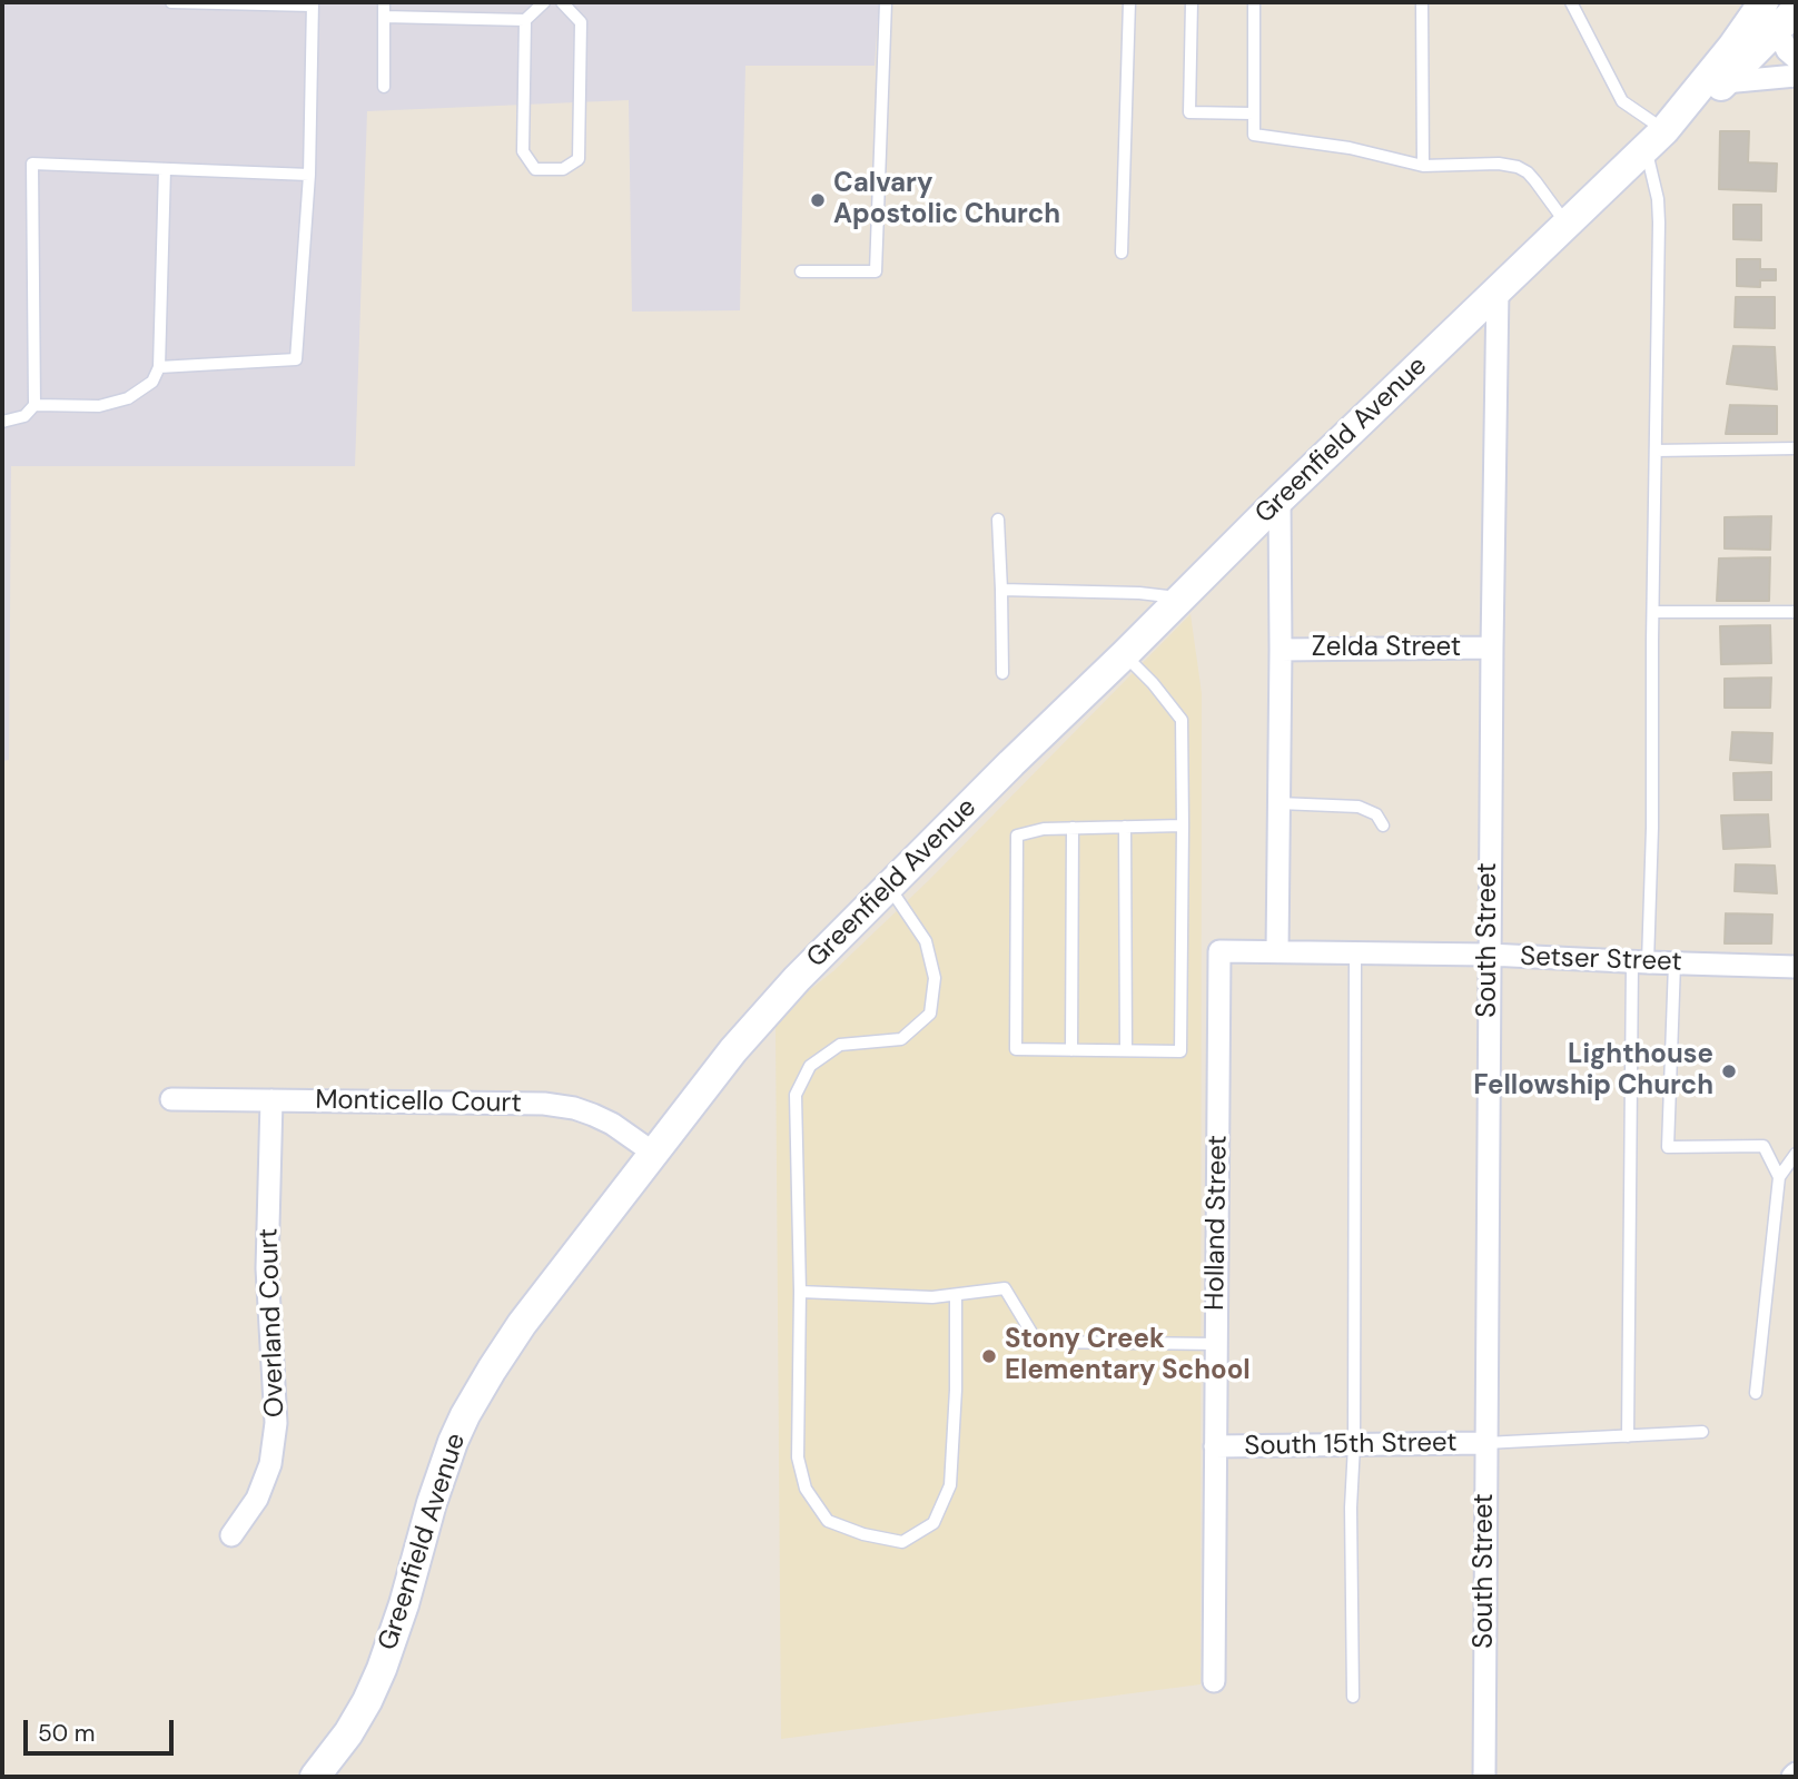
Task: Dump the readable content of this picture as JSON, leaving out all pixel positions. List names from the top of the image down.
{
  "streets": {
    "main road": ["Greenfield Avenue"],
    "street": [
      "Zelda Street",
      "South Street",
      "Setser Street",
      "Monticello Court",
      "Holland Street",
      "Overland Court",
      "South 15th Street"
    ]
  },
  "crossings": [
    ["Greenfield Avenue", "South Street"],
    ["Greenfield Avenue", "Monticello Court"],
    ["Zelda Street", "South Street"],
    ["South Street", "Setser Street"],
    ["South Street", "South 15th Street"],
    ["Setser Street", "Holland Street"],
    ["Monticello Court", "Overland Court"],
    ["Holland Street", "South 15th Street"]
  ],
  "places": ["Calvary Apostolic Church", "Lighthouse Fellowship Church", "Stony Creek Elementary School"],
  "scale_bar": "50 m"
}
